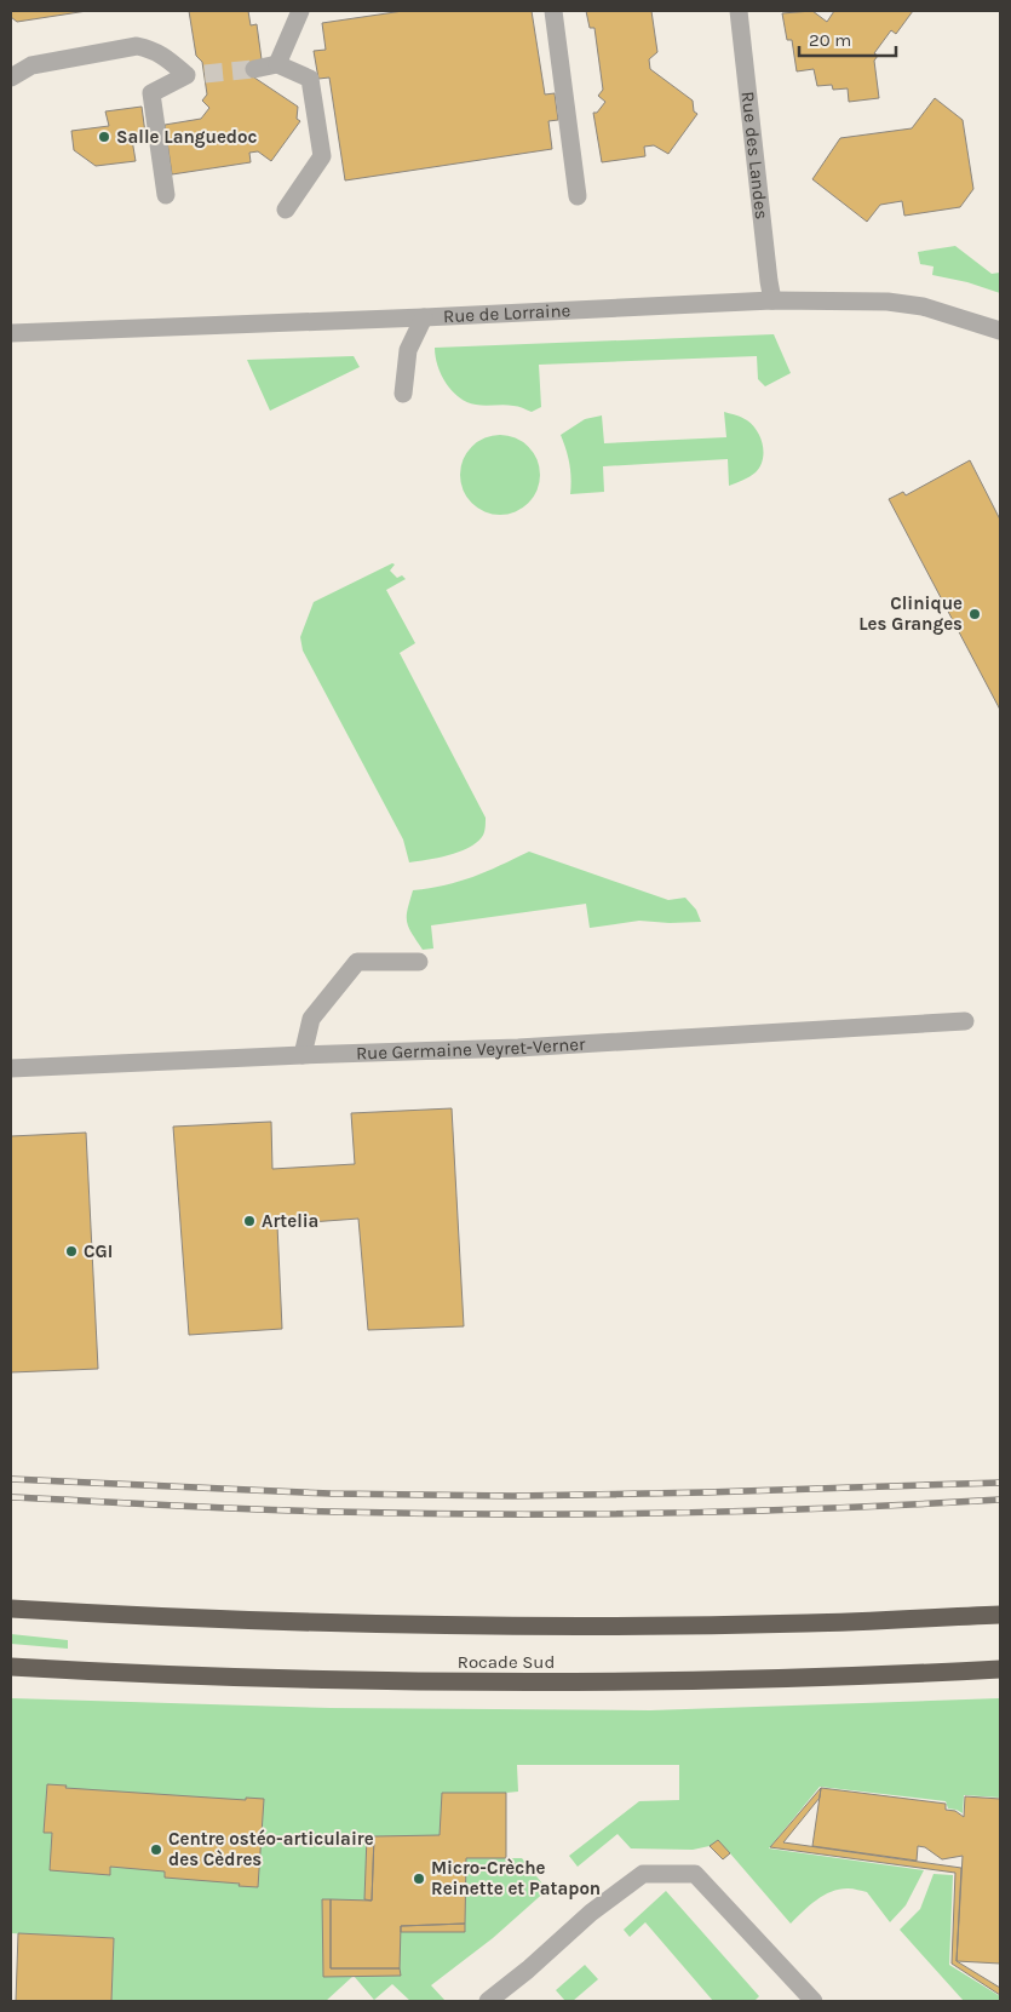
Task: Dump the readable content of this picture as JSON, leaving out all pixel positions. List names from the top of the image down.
{
  "streets": {
    "highway": ["Rocade Sud"],
    "street": ["Rue des Landes", "Rue de Lorraine", "Rue Germaine Veyret-Verner"]
  },
  "crossings": [
    ["Rue des Landes", "Rue de Lorraine"]
  ],
  "places": [
    "Salle Languedoc",
    "Clinique Les Granges",
    "Artelia",
    "CGI",
    "Centre ostéo-articulaire des Cèdres",
    "Micro-Crèche Reinette et Patapon"
  ],
  "scale_bar": "20 m"
}
